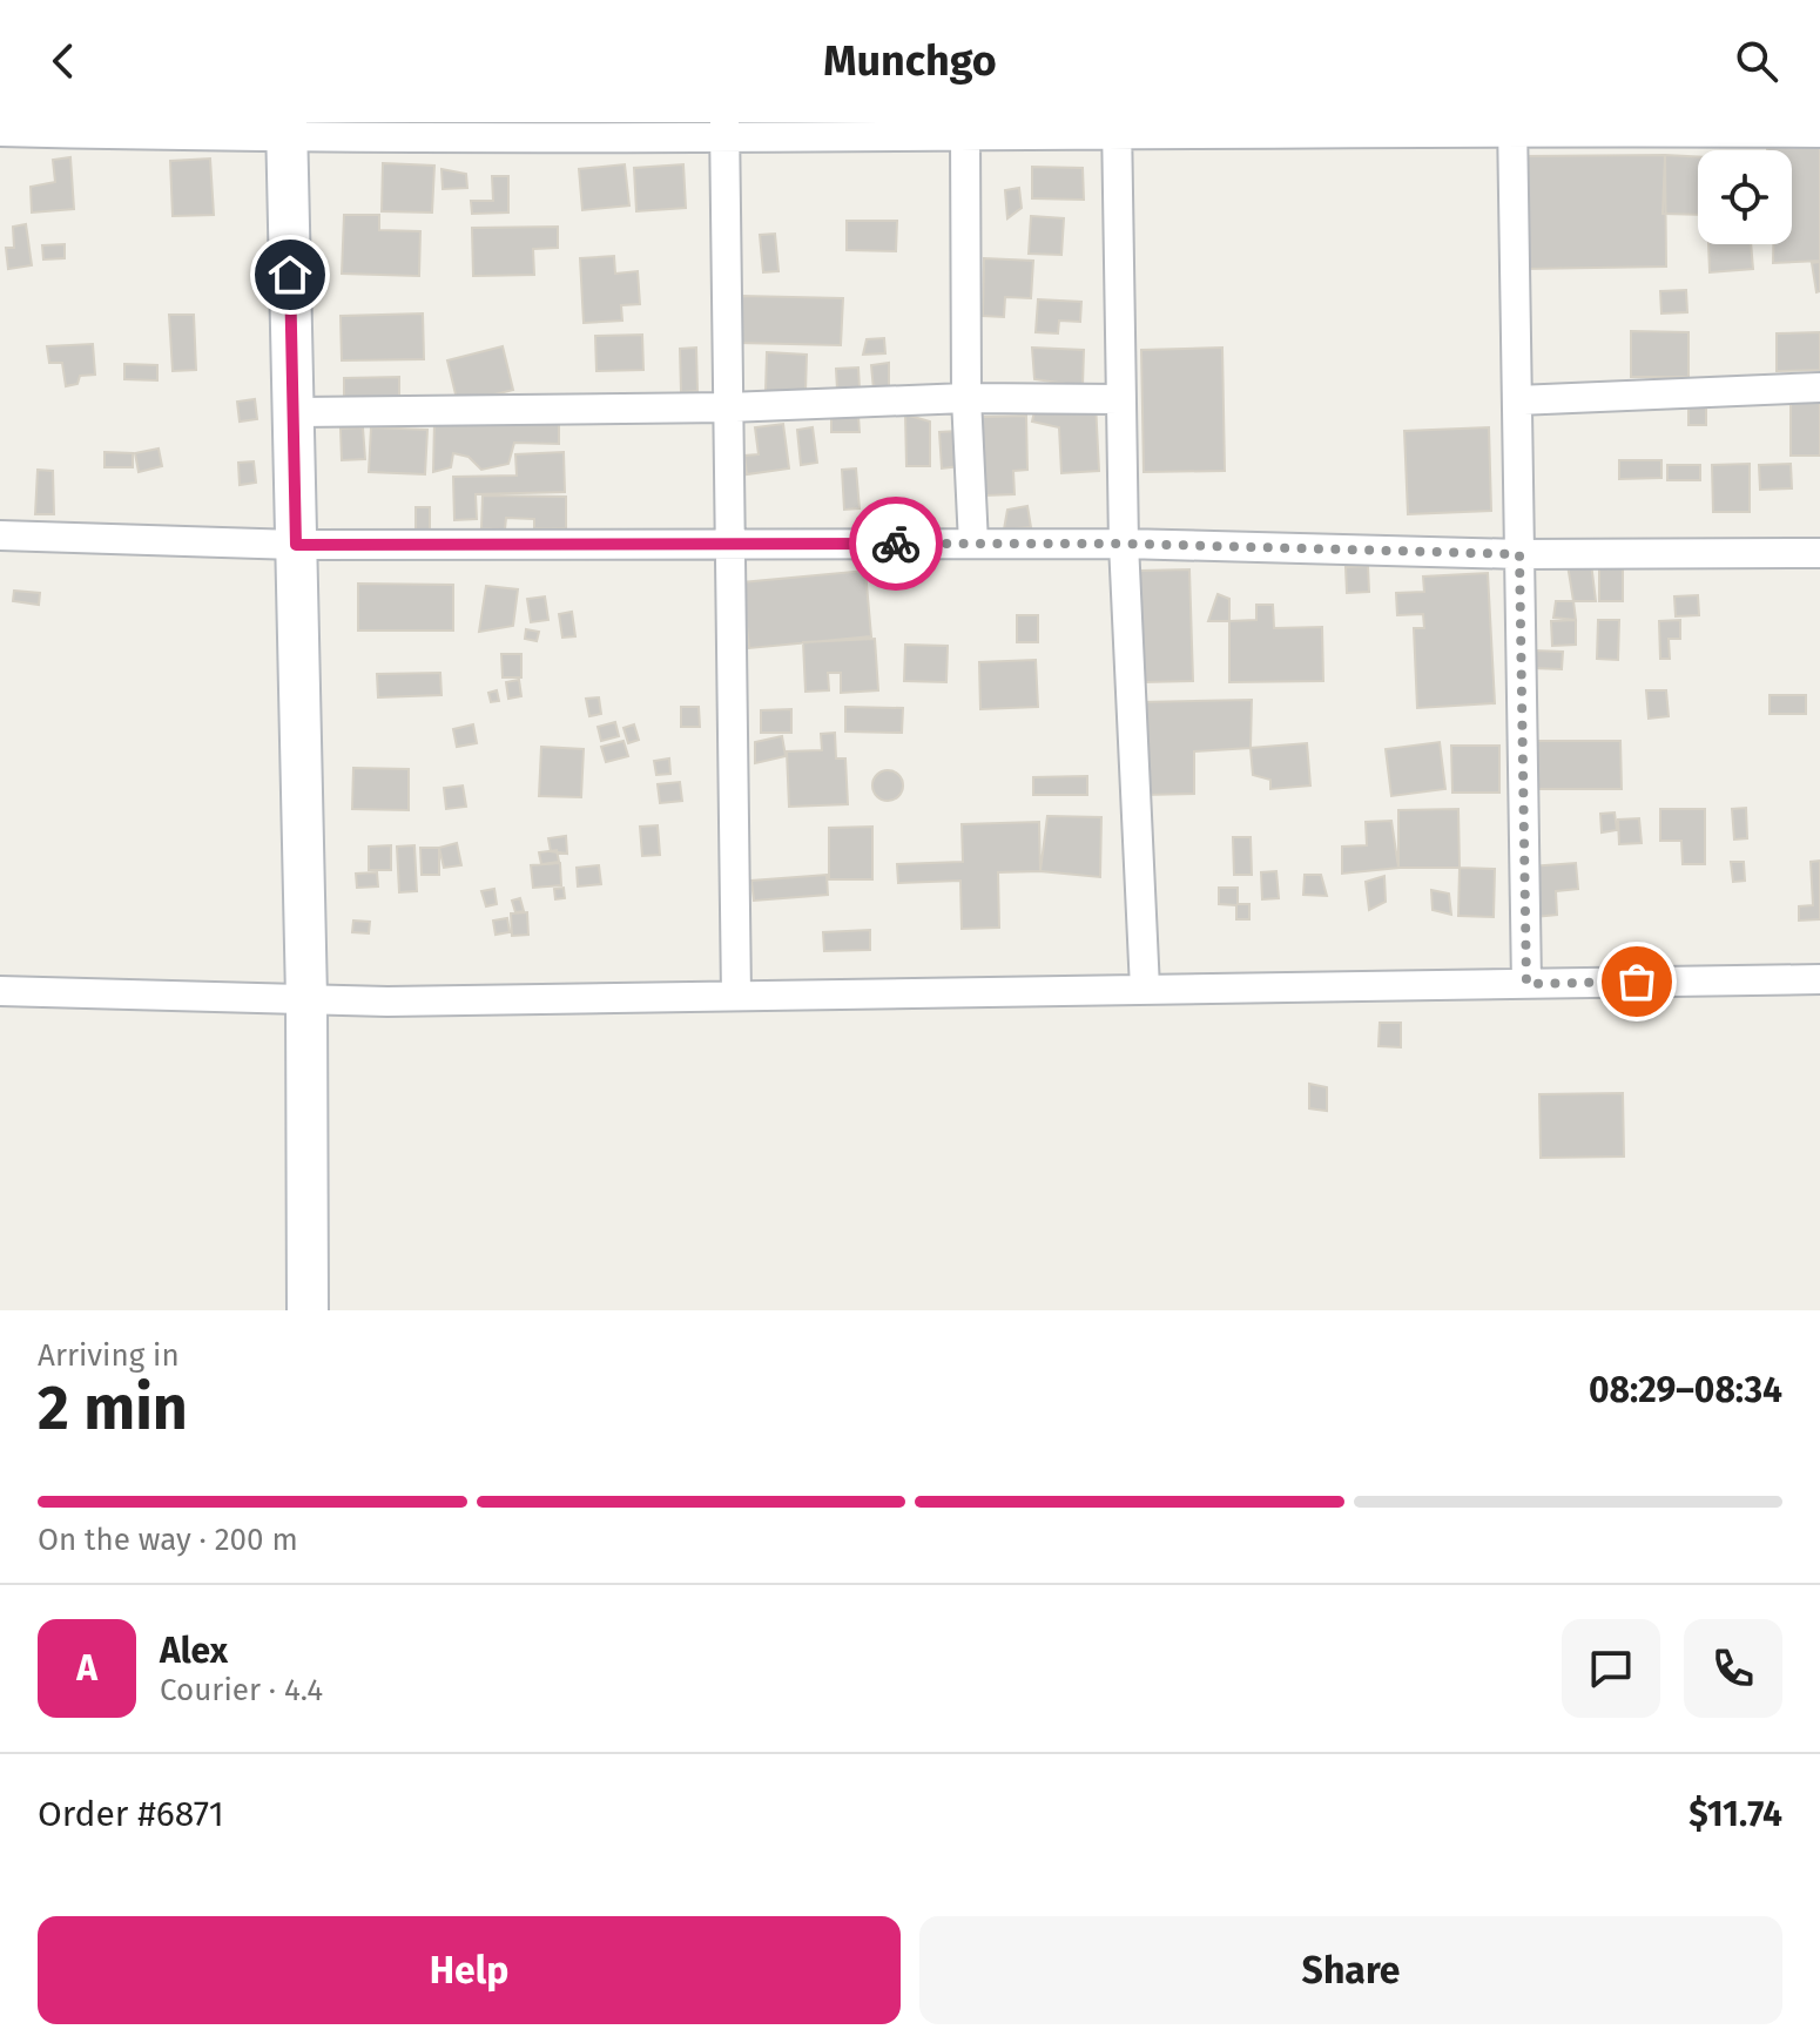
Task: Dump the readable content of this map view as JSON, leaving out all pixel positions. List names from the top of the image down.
{
  "page": {
    "header": "Munchgo",
    "heading": ["2 min", "Arriving in", "08:29–08:34"],
    "panel": [
      "Alex",
      "Courier · 4.4",
      "Order #6871",
      "$11.74"
    ],
    "bar": "On the way · 200 m",
    "round": "A",
    "buttons": ["Help", "Share"]
  }
}
